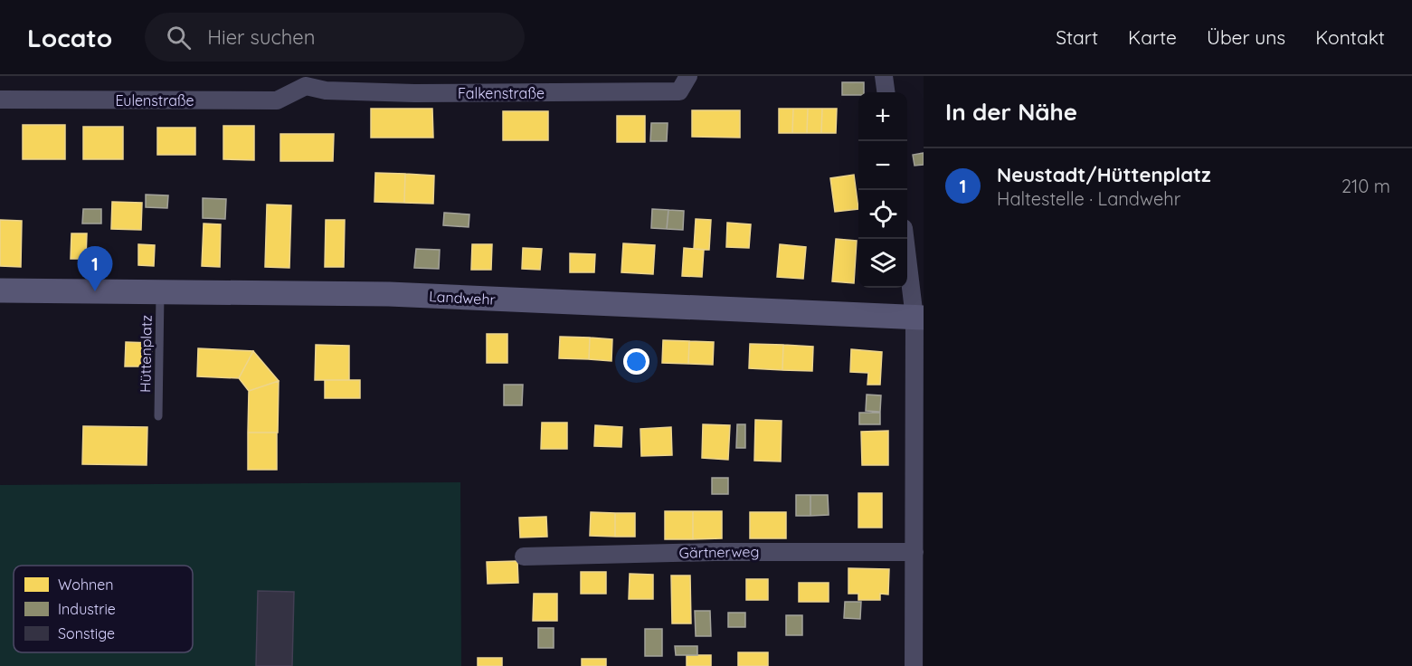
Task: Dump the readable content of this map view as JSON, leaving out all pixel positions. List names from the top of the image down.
{
  "streets": {
    "street": [
      "Falkenstraße",
      "Eulenstraße",
      "Landwehr",
      "Gärtnerweg"
    ],
    "lane": ["Hüttenplatz"]
  },
  "crossings": [
    ["Falkenstraße", "Eulenstraße"],
    ["Landwehr", "Hüttenplatz"]
  ],
  "legend": ["Wohnen", "Industrie", "Sonstige"],
  "page": {
    "header": "Locato",
    "search": "Hier suchen",
    "nav": [
      "Start",
      "Karte",
      "Über uns",
      "Kontakt"
    ],
    "heading": "In der Nähe",
    "map_buttons": ["+", "−"],
    "list": [
      {
        "mark": "1",
        "name": "Neustadt/Hüttenplatz",
        "note": "Haltestelle · Landwehr",
        "value": "210 m"
      }
    ],
    "pins": "1"
  }
}
